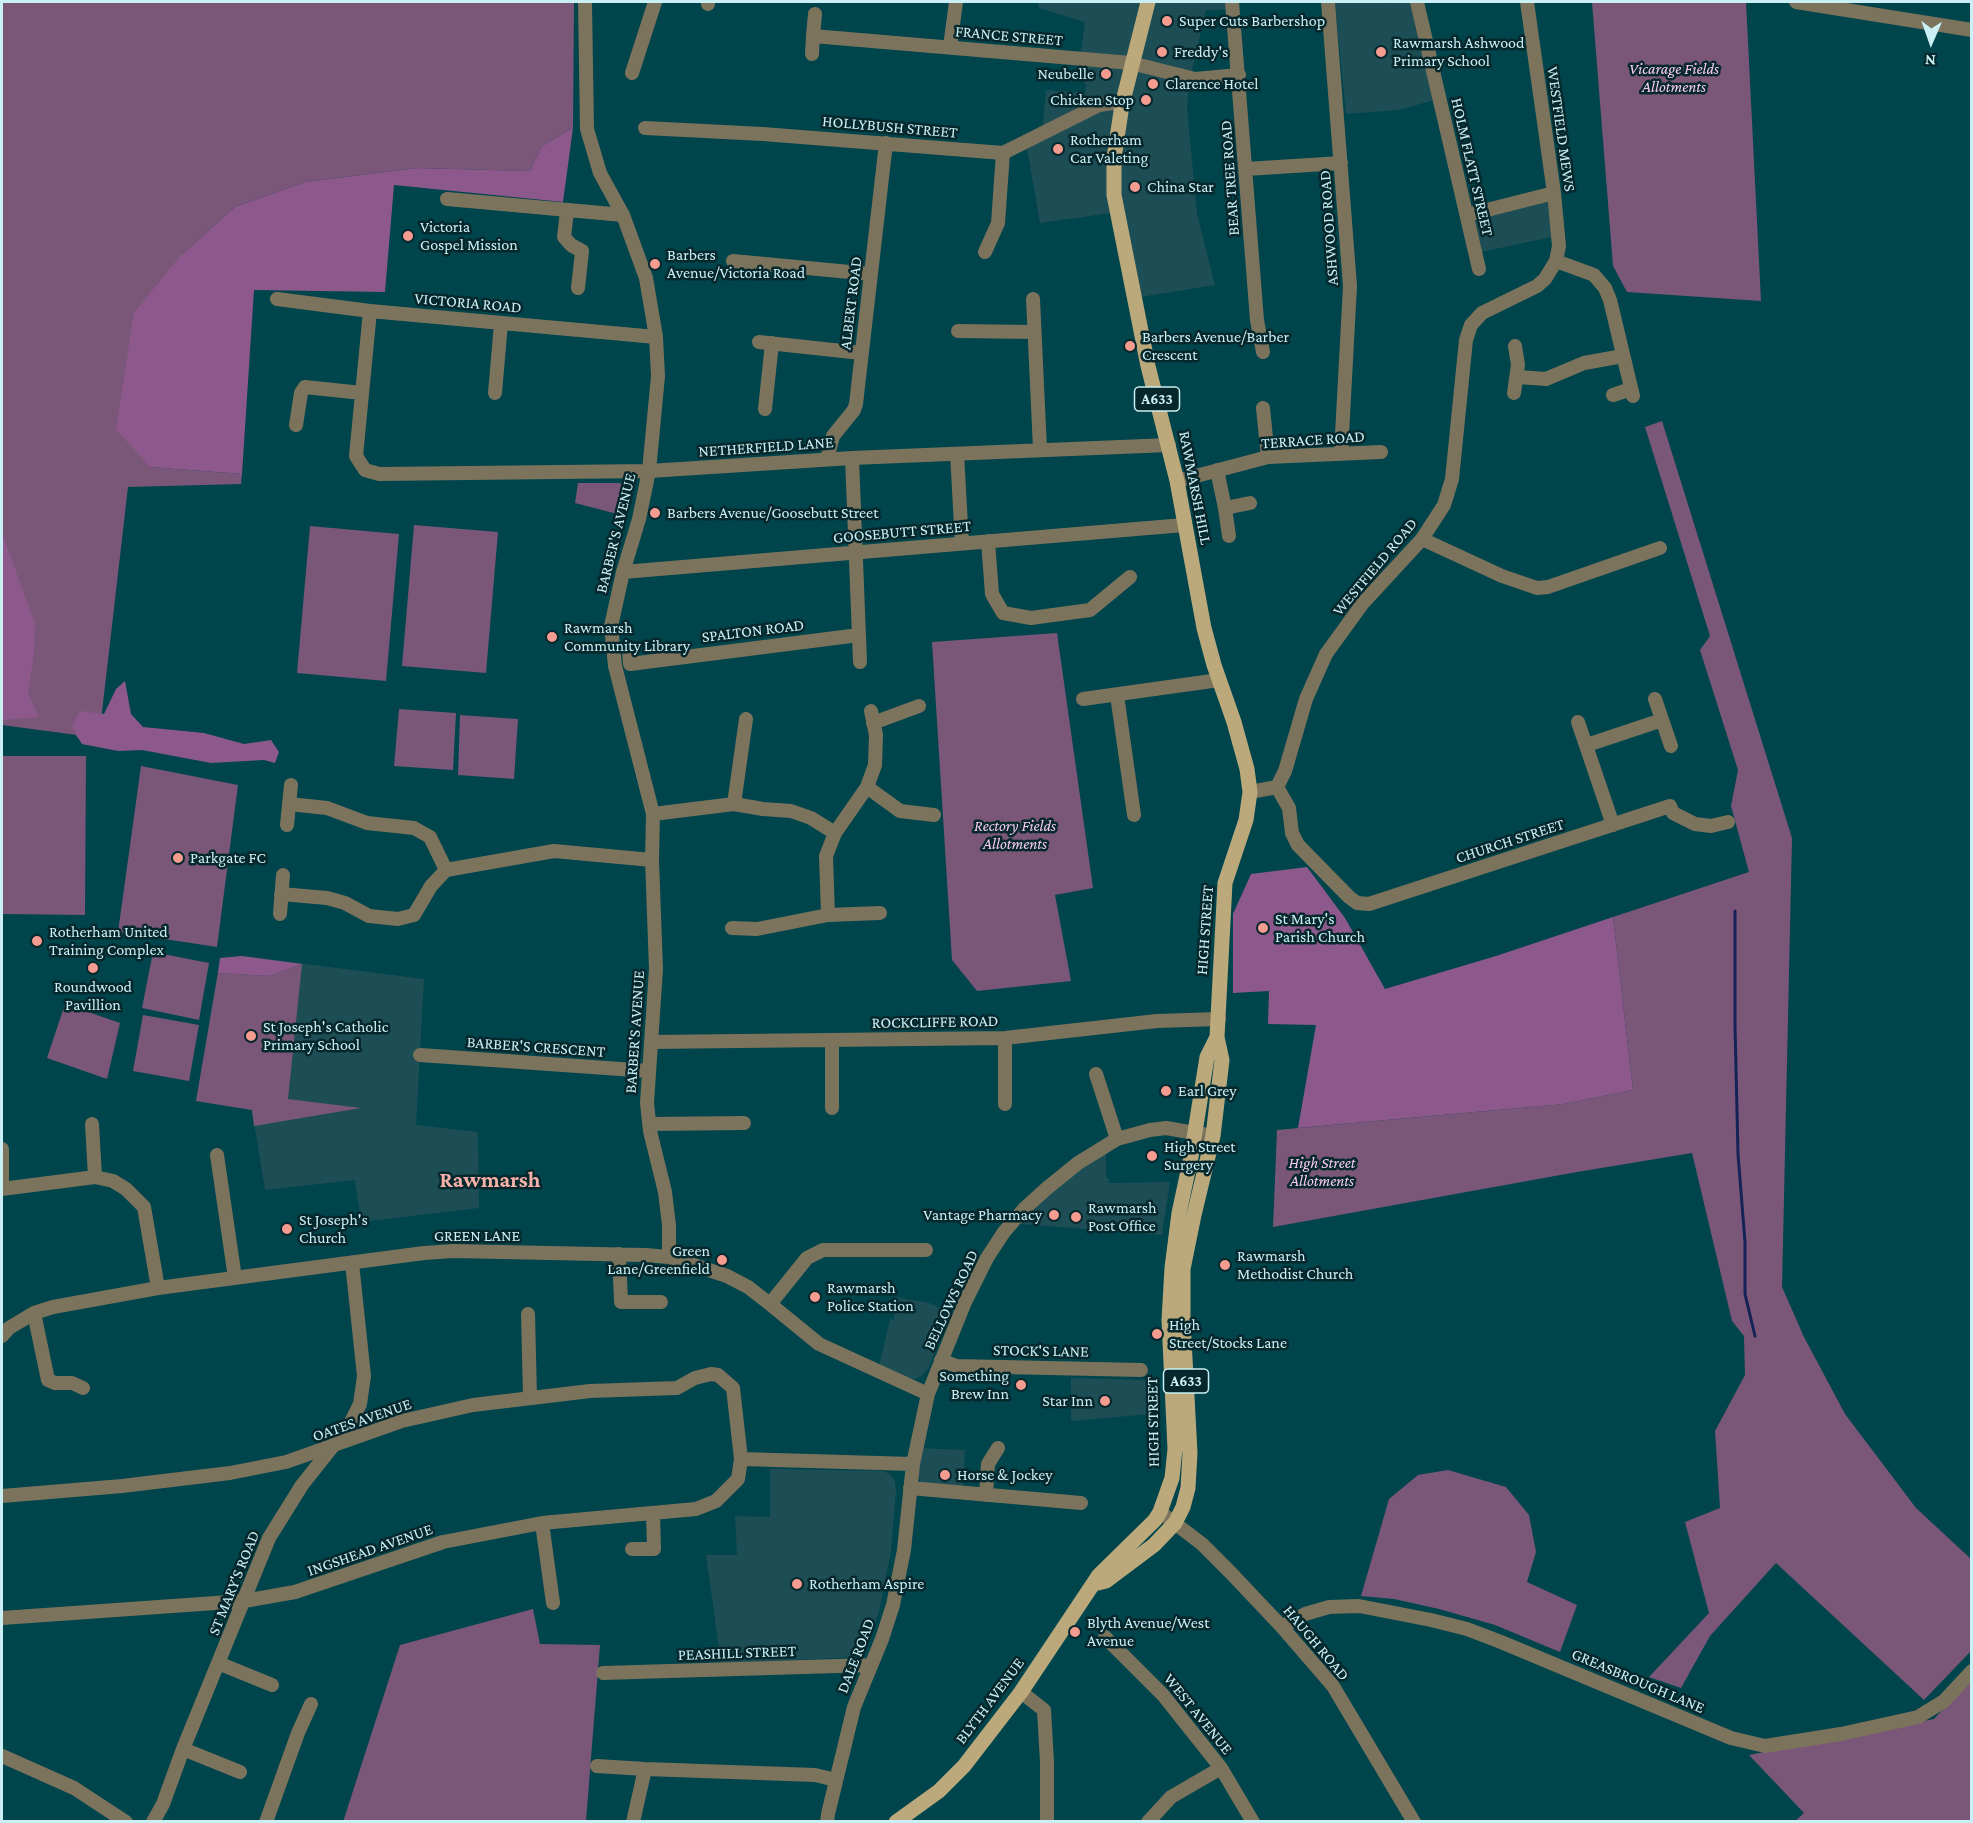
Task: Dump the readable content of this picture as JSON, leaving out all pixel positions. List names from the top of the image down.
{
  "streets": {
    "main road": [
      "A633",
      "RAWMARSH HILL",
      "HIGH STREET",
      "BLYTH AVENUE"
    ],
    "street": [
      "FRANCE STREET",
      "HOLLYBUSH STREET",
      "WESTFIELD MEWS",
      "HOLM FLATT STREET",
      "BEAR TREE ROAD",
      "ASHWOOD ROAD",
      "VICTORIA ROAD",
      "ALBERT ROAD",
      "TERRACE ROAD",
      "NETHERFIELD LANE",
      "GOOSEBUTT STREET",
      "BARBER'S AVENUE",
      "WESTFIELD ROAD",
      "SPALTON ROAD",
      "CHURCH STREET",
      "ROCKCLIFFE ROAD",
      "BARBER'S CRESCENT",
      "GREEN LANE",
      "BELLOWS ROAD",
      "STOCK'S LANE",
      "OATES AVENUE",
      "INGSHEAD AVENUE",
      "ST MARY'S ROAD",
      "HAUGH ROAD",
      "PEASHILL STREET",
      "DALE ROAD",
      "GREASBROUGH LANE",
      "WEST AVENUE"
    ]
  },
  "crossings": [
    ["FRANCE STREET", "BEAR TREE ROAD"],
    ["FRANCE STREET", "A633"],
    ["HOLLYBUSH STREET", "ALBERT ROAD"],
    ["WESTFIELD MEWS", "WESTFIELD ROAD"],
    ["ASHWOOD ROAD", "TERRACE ROAD"],
    ["VICTORIA ROAD", "BARBER'S AVENUE"],
    ["ALBERT ROAD", "NETHERFIELD LANE"],
    ["A633", "RAWMARSH HILL"],
    ["TERRACE ROAD", "RAWMARSH HILL"],
    ["NETHERFIELD LANE", "RAWMARSH HILL"],
    ["NETHERFIELD LANE", "BARBER'S AVENUE"],
    ["RAWMARSH HILL", "GOOSEBUTT STREET"],
    ["RAWMARSH HILL", "HIGH STREET"],
    ["GOOSEBUTT STREET", "BARBER'S AVENUE"],
    ["BARBER'S AVENUE", "ROCKCLIFFE ROAD"],
    ["BARBER'S AVENUE", "BARBER'S CRESCENT"],
    ["BARBER'S AVENUE", "GREEN LANE"],
    ["WESTFIELD ROAD", "CHURCH STREET"],
    ["HIGH STREET", "ROCKCLIFFE ROAD"],
    ["HIGH STREET", "BELLOWS ROAD"],
    ["HIGH STREET", "HAUGH ROAD"],
    ["HIGH STREET", "BLYTH AVENUE"],
    ["GREEN LANE", "BELLOWS ROAD"],
    ["GREEN LANE", "ST MARY'S ROAD"],
    ["GREEN LANE", "DALE ROAD"],
    ["BELLOWS ROAD", "STOCK'S LANE"],
    ["BELLOWS ROAD", "DALE ROAD"],
    ["OATES AVENUE", "INGSHEAD AVENUE"],
    ["OATES AVENUE", "ST MARY'S ROAD"],
    ["INGSHEAD AVENUE", "ST MARY'S ROAD"],
    ["HAUGH ROAD", "GREASBROUGH LANE"],
    ["PEASHILL STREET", "DALE ROAD"]
  ],
  "districts": ["Rawmarsh"],
  "parks": ["Vicarage Fields Allotments", "Rectory Fields Allotments", "High Street Allotments"],
  "places": [
    "Super Cuts Barbershop",
    "Freddy's",
    "Rawmarsh Ashwood Primary School",
    "Neubelle",
    "Clarence Hotel",
    "Chicken Stop",
    "Rotherham Car Valeting",
    "China Star",
    "Victoria Gospel Mission",
    "Barbers Avenue/Victoria Road",
    "Barbers Avenue/Barber Crescent",
    "Barbers Avenue/Goosebutt Street",
    "Rawmarsh Community Library",
    "Parkgate FC",
    "St Mary's Parish Church",
    "Rotherham United Training Complex",
    "Roundwood Pavillion",
    "St Joseph's Catholic Primary School",
    "Earl Grey",
    "High Street Surgery",
    "Vantage Pharmacy",
    "Rawmarsh Post Office",
    "St Joseph's Church",
    "Green Lane/Greenfield",
    "Rawmarsh Methodist Church",
    "Rawmarsh Police Station",
    "High Street/Stocks Lane",
    "Something Brew Inn",
    "Star Inn",
    "Horse & Jockey",
    "Rotherham Aspire",
    "Blyth Avenue/West Avenue"
  ],
  "north": "bottom"
}
